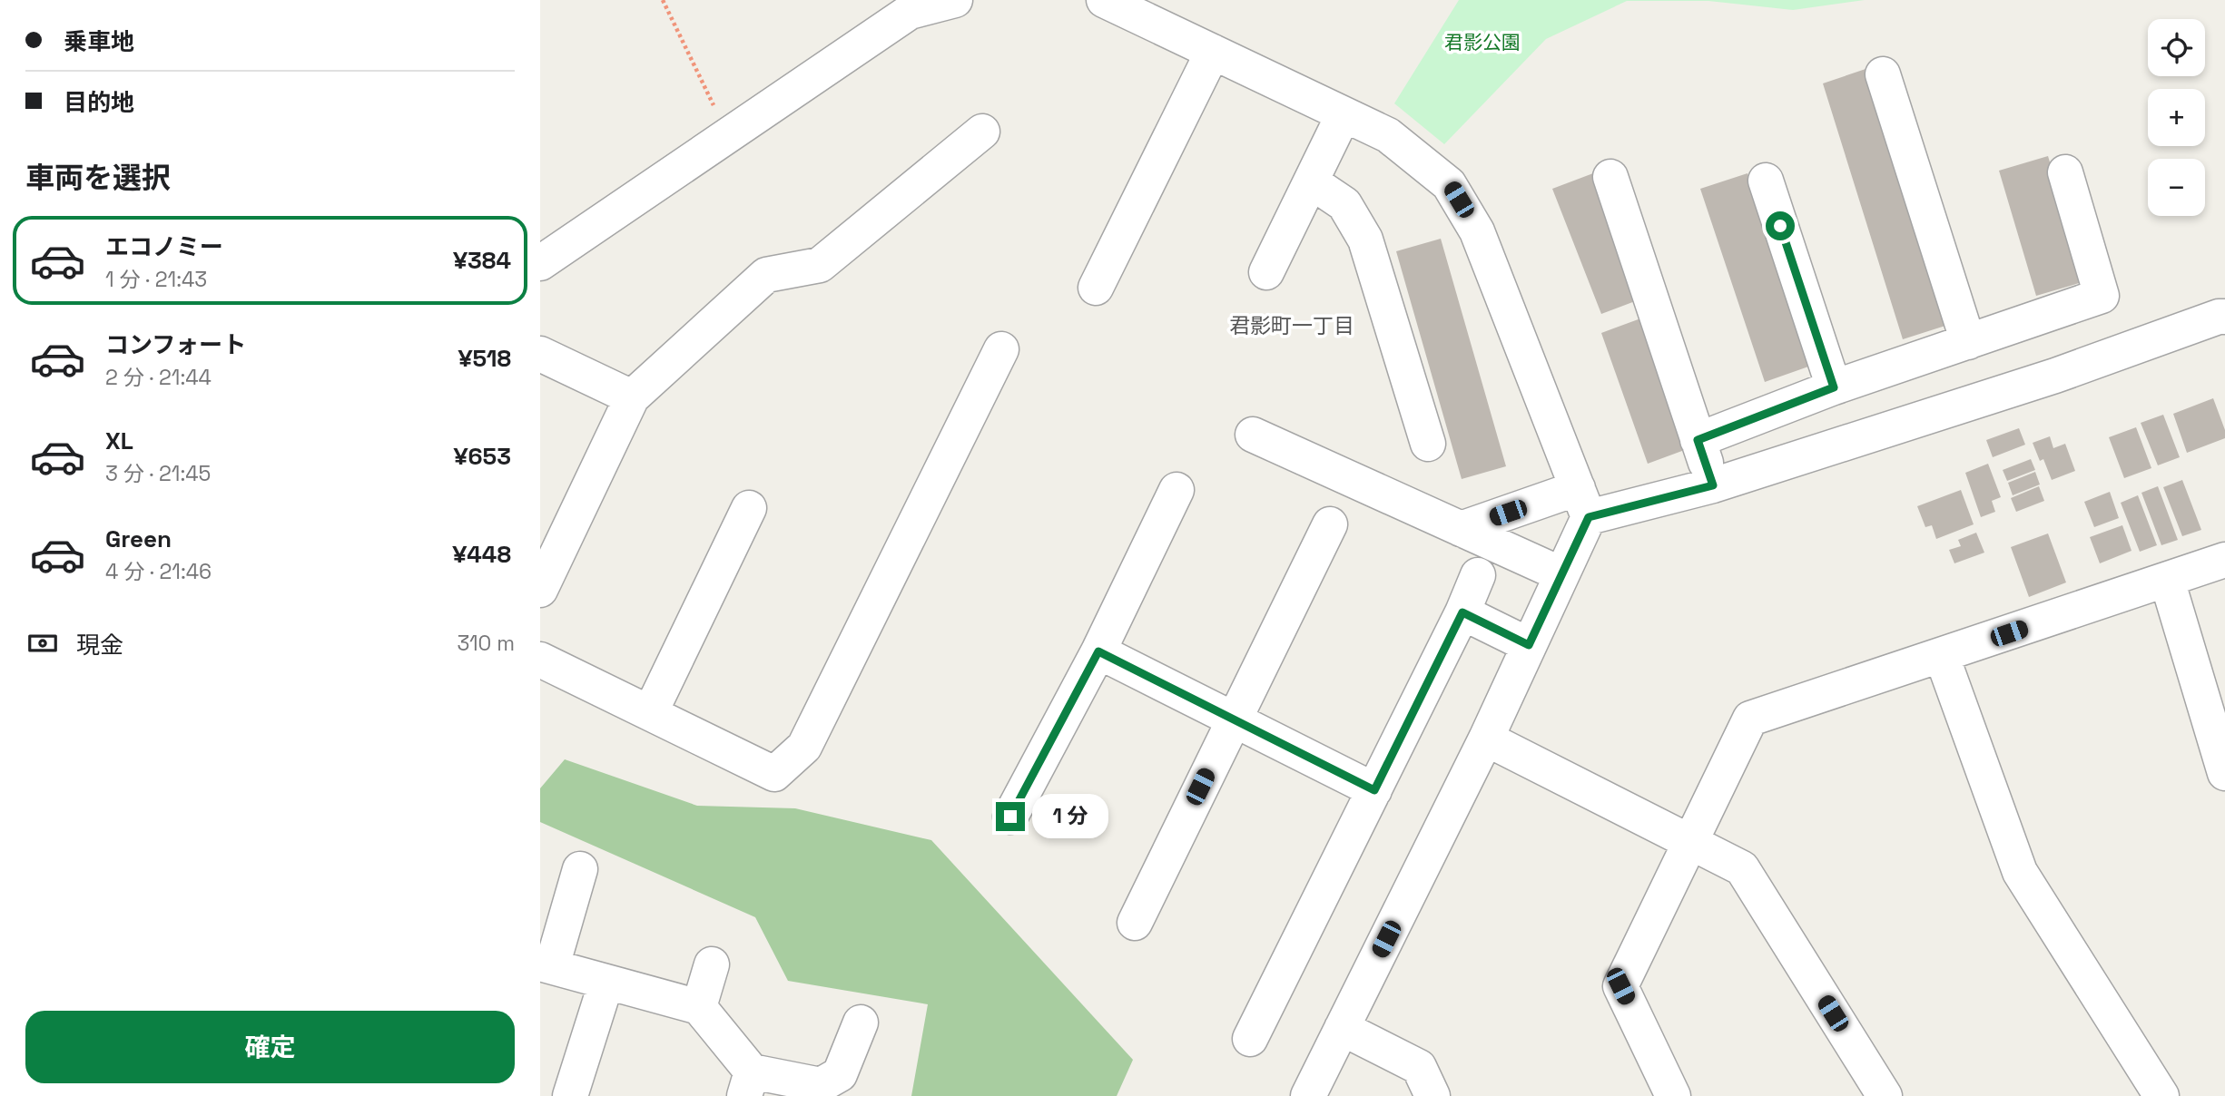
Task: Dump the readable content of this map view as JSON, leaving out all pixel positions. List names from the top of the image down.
{
  "districts": ["君影町一丁目"],
  "parks": ["君影公園"],
  "page": {
    "banner": ["乗車地", "目的地"],
    "map_buttons": ["+", "−"],
    "heading": "車両を選択",
    "list": [
      {
        "name": "エコノミー",
        "note": "1 分 · 21:43",
        "value": "¥384"
      },
      {
        "name": "コンフォート",
        "note": "2 分 · 21:44",
        "value": "¥518"
      },
      {
        "name": "XL",
        "note": "3 分 · 21:45",
        "value": "¥653"
      },
      {
        "name": "Green",
        "note": "4 分 · 21:46",
        "value": "¥448"
      }
    ],
    "pay": ["現金", "310 m"],
    "bubble": "1 分",
    "buttons": "確定"
  }
}
